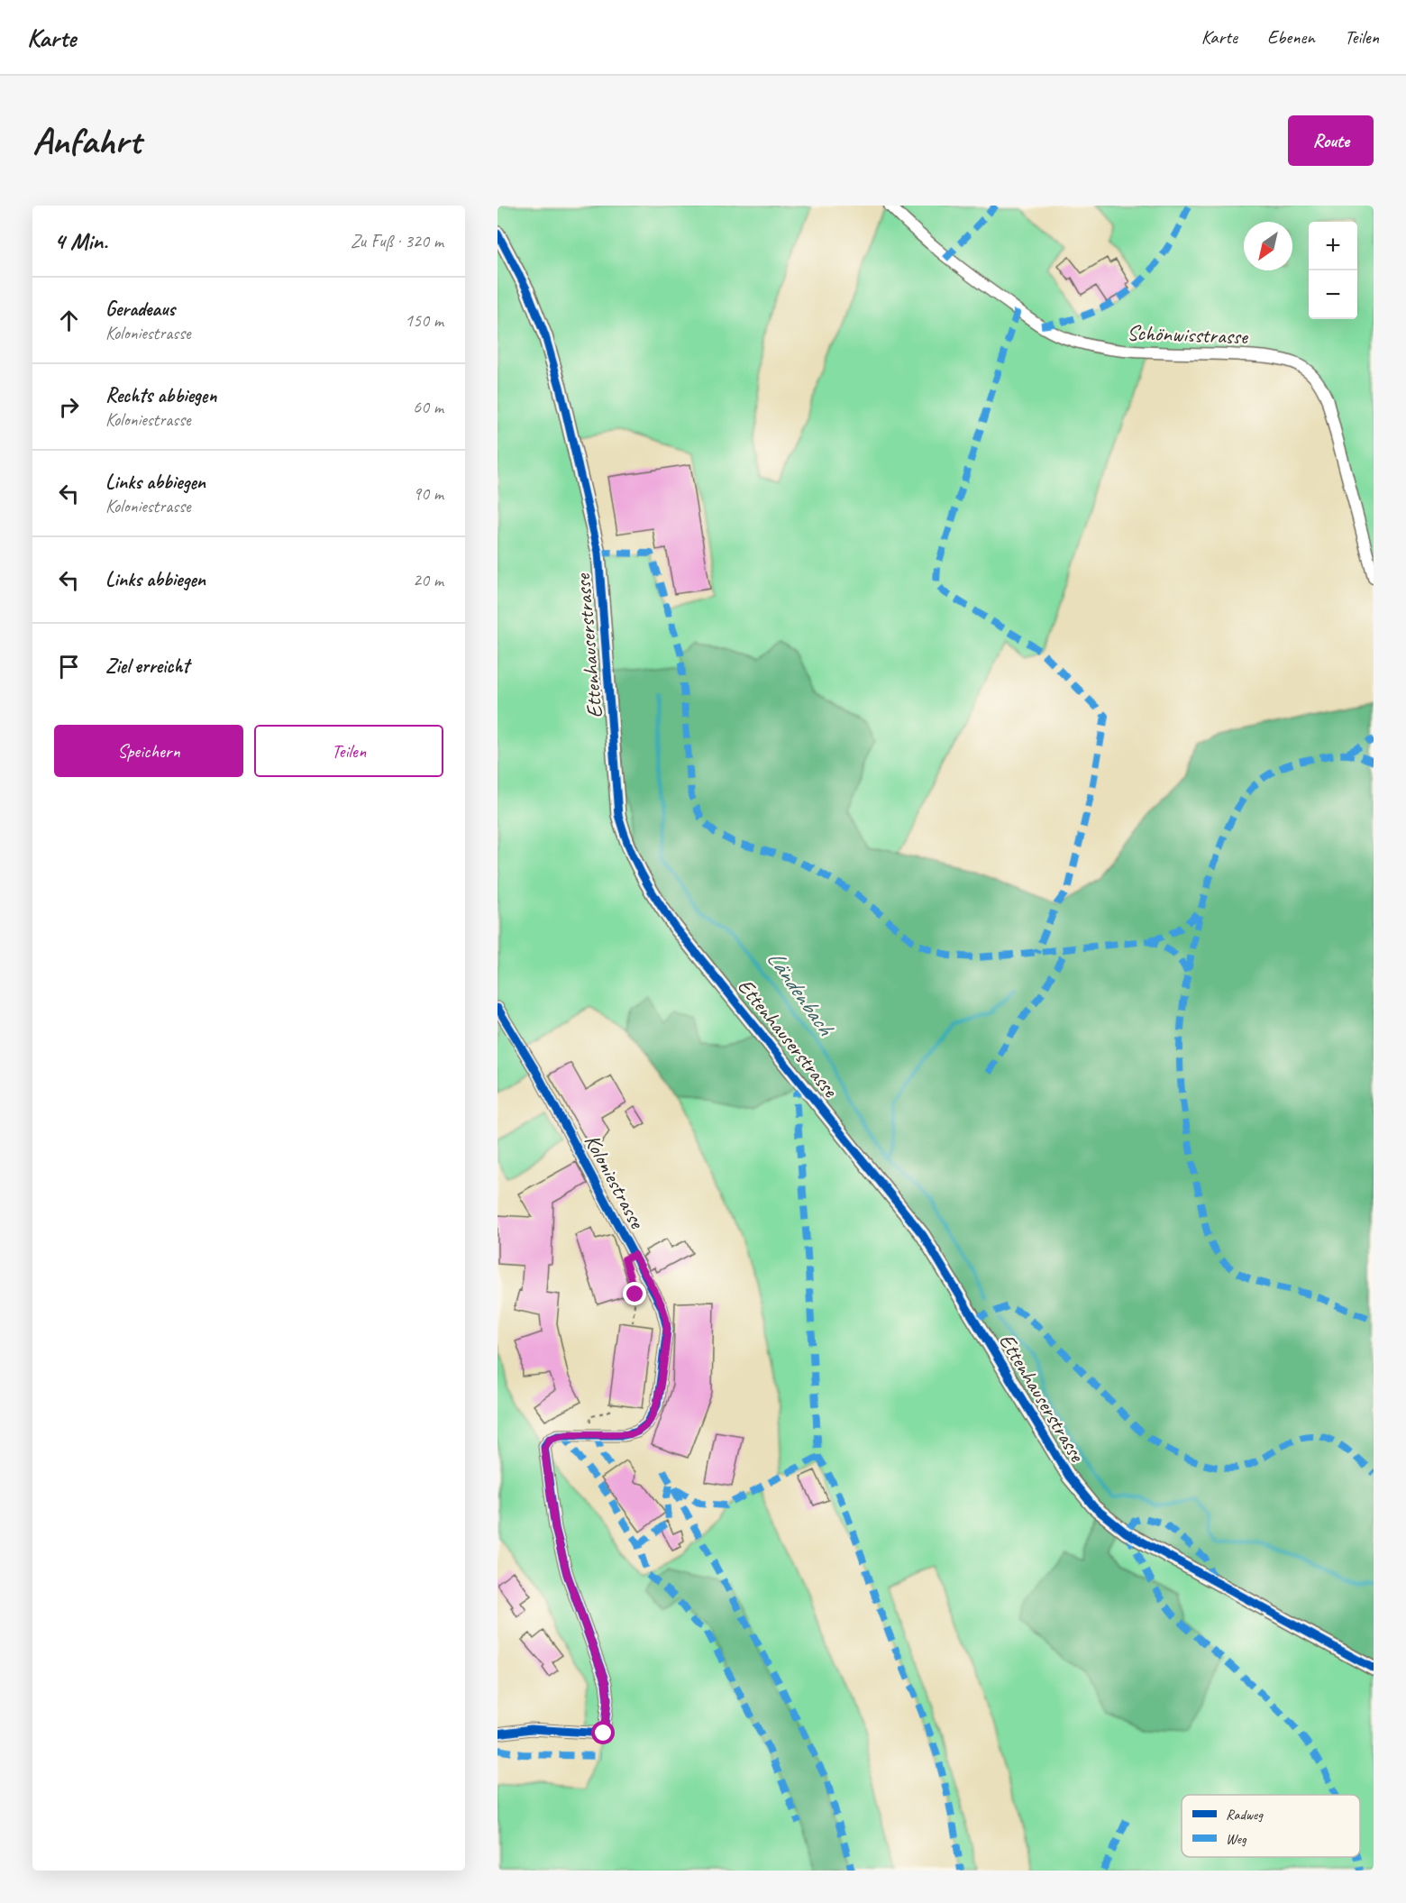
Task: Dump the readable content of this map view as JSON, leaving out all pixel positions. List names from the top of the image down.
{
  "streets": {
    "street": ["Schönwisstrasse", "Ettenhauserstrasse", "Koloniestrasse"]
  },
  "water": ["Ländenbach"],
  "legend": ["Radweg", "Weg"],
  "north": "bottom left",
  "page": {
    "header": "Karte",
    "nav": ["Karte", "Ebenen", "Teilen"],
    "buttons": [
      "Route",
      ["Speichern", "Teilen"]
    ],
    "title": "Anfahrt",
    "heading": ["4 Min.", "Zu Fuß · 320 m"],
    "map_buttons": ["+", "−"],
    "list": [
      ["Geradeaus", "Koloniestrasse", "150 m"],
      ["Rechts abbiegen", "Koloniestrasse", "60 m"],
      ["Links abbiegen", "Koloniestrasse", "90 m"],
      ["Links abbiegen", "20 m"],
      "Ziel erreicht"
    ]
  }
}
